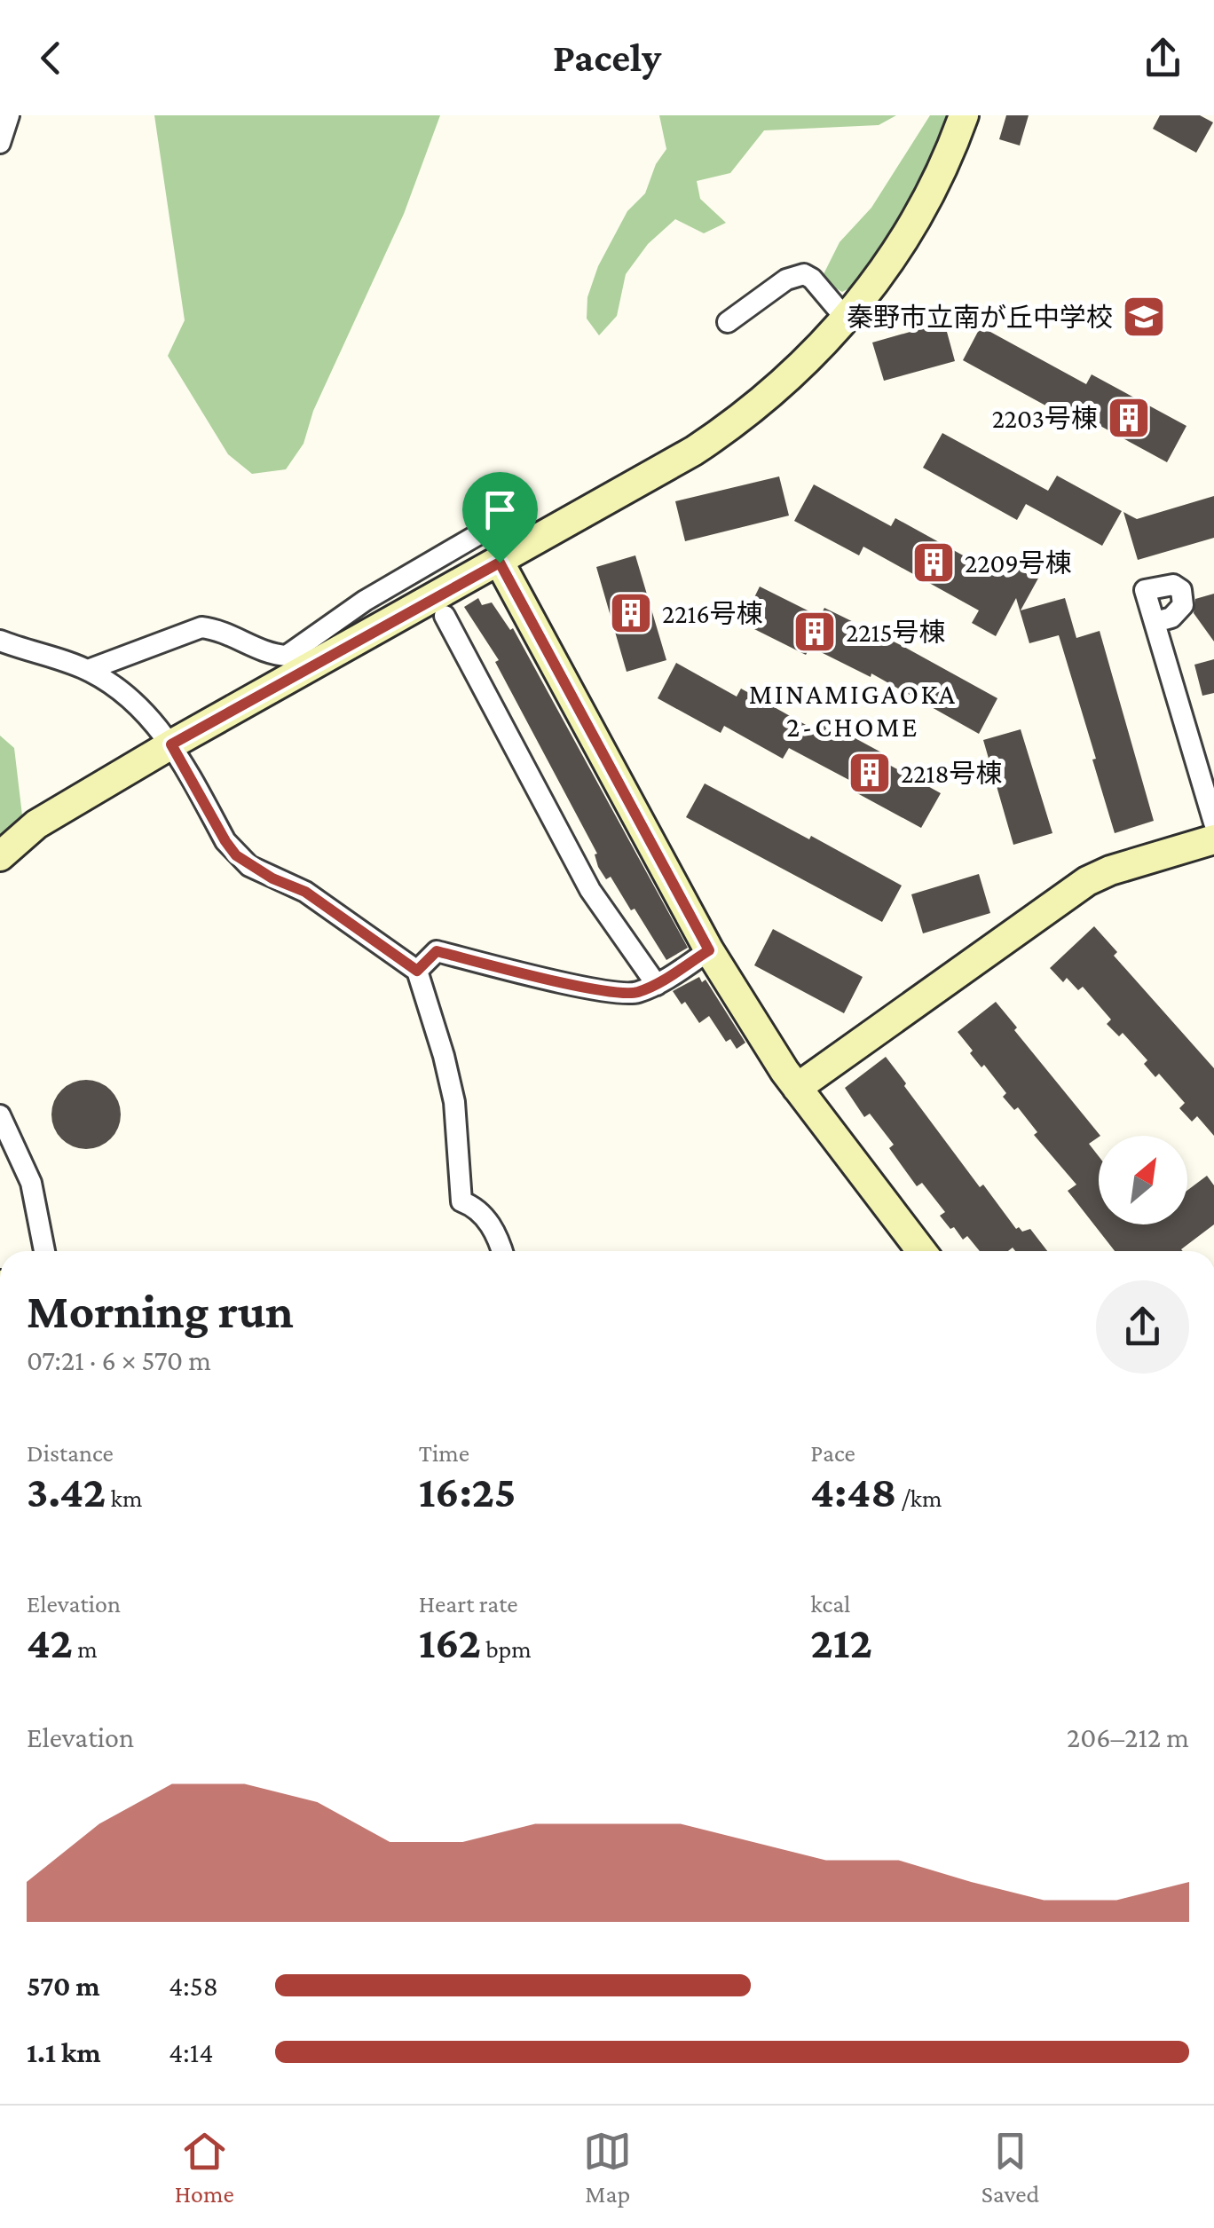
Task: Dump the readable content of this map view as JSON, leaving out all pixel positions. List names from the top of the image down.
{
  "districts": ["MINAMIGAOKA 2-CHOME"],
  "places": {
    "school or university": ["秦野市立南が丘中学校"],
    "building": [
      "2203号棟",
      "2209号棟",
      "2216号棟",
      "2215号棟",
      "2218号棟"
    ]
  },
  "north": "top right",
  "page": {
    "header": "Pacely",
    "heading": ["Morning run", "07:21 · 6 × 570 m"],
    "stats": [
      ["Distance", "3.42 km"],
      ["Time", "16:25"],
      ["Pace", "4:48 /km"],
      ["Elevation", "42 m"],
      ["Heart rate", "162 bpm"],
      ["kcal", "212"]
    ],
    "chart": ["Elevation", "206–212 m"],
    "list": [
      {
        "name": "570 m",
        "note": "4:58"
      },
      {
        "name": "1.1 km",
        "note": "4:14"
      }
    ],
    "tabs": ["Home", "Map", "Saved"]
  }
}
